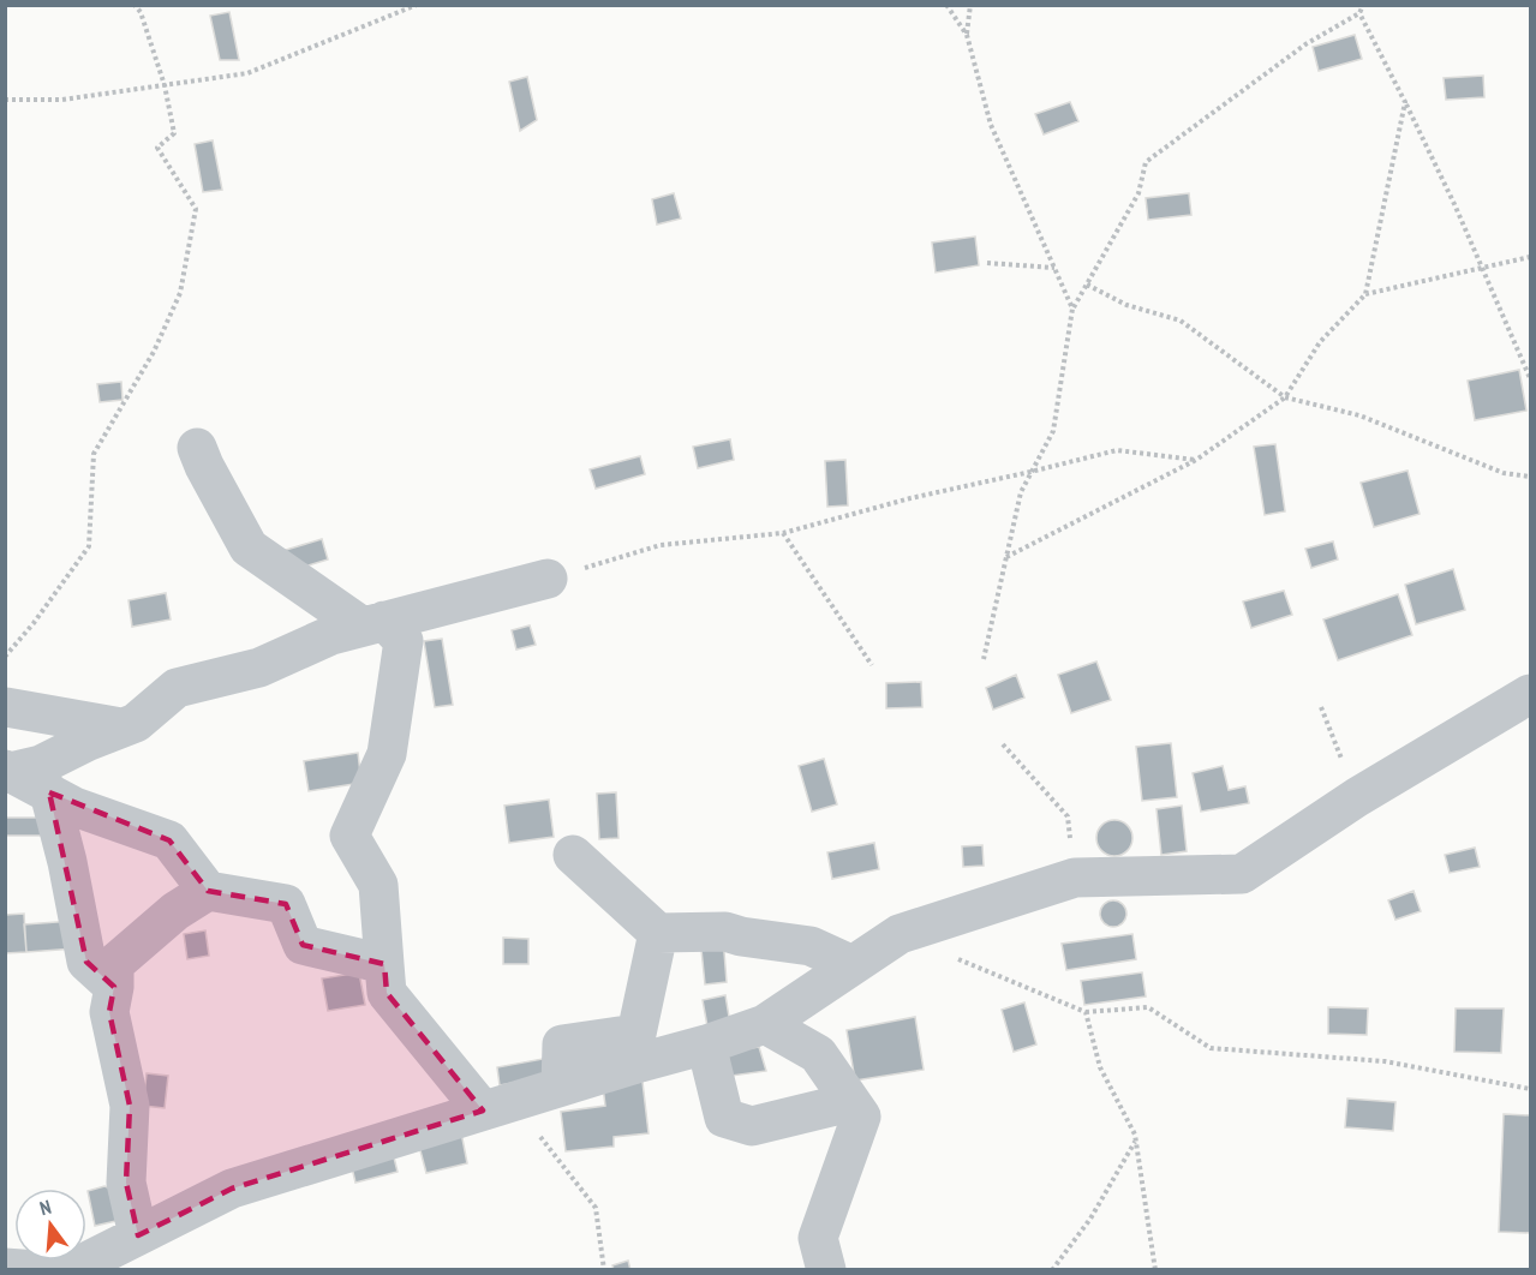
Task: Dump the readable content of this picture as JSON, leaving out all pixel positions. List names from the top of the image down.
{
  "north": "top"
}
